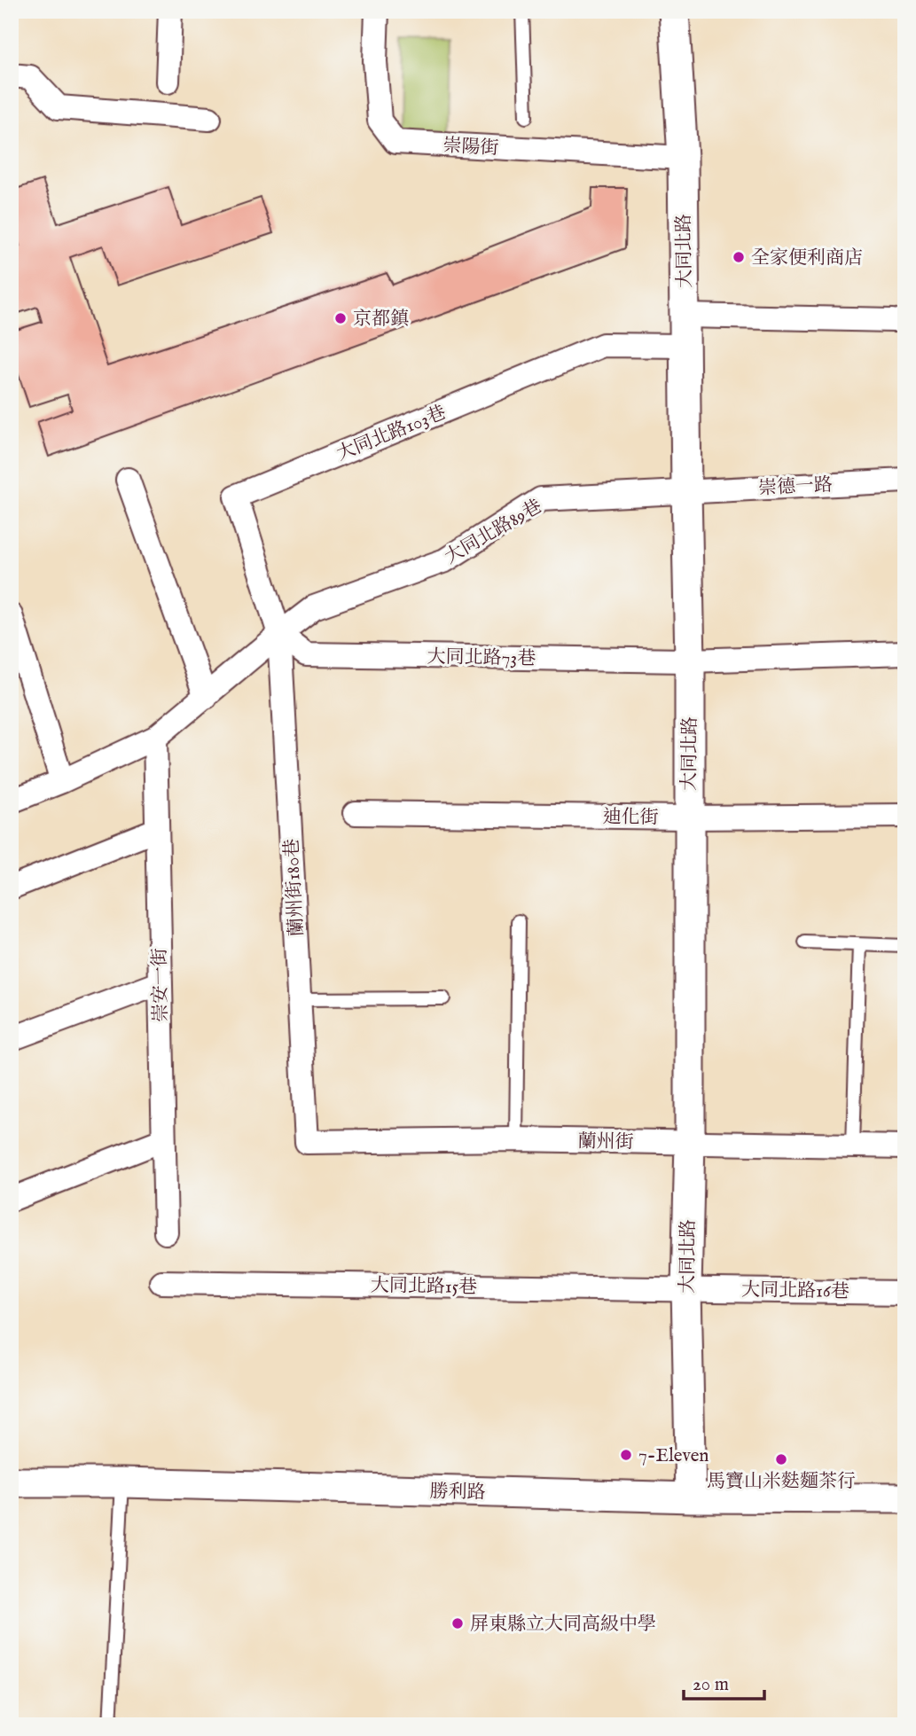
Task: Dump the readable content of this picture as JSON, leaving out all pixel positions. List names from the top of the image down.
{
  "streets": {
    "street": [
      "崇陽街",
      "大同北路",
      "大同北路103巷",
      "崇德一路",
      "大同北路89巷",
      "大同北路73巷",
      "迪化街",
      "蘭州街180巷",
      "崇安一街",
      "蘭州街",
      "大同北路15巷",
      "大同北路16巷",
      "勝利路"
    ]
  },
  "crossings": [
    ["崇陽街", "大同北路"],
    ["大同北路", "大同北路103巷"],
    ["大同北路", "崇德一路"],
    ["大同北路", "大同北路89巷"],
    ["大同北路", "大同北路73巷"],
    ["大同北路", "迪化街"],
    ["大同北路", "蘭州街"],
    ["大同北路", "大同北路15巷"],
    ["大同北路", "大同北路16巷"],
    ["大同北路", "勝利路"],
    ["大同北路103巷", "大同北路89巷"],
    ["大同北路103巷", "大同北路73巷"],
    ["大同北路103巷", "蘭州街180巷"],
    ["崇德一路", "大同北路89巷"],
    ["大同北路89巷", "大同北路73巷"],
    ["大同北路89巷", "蘭州街180巷"],
    ["大同北路89巷", "崇安一街"],
    ["大同北路73巷", "蘭州街180巷"],
    ["蘭州街180巷", "蘭州街"],
    ["大同北路15巷", "大同北路16巷"]
  ],
  "places": [
    "全家便利商店",
    "京都鎮",
    "7-Eleven",
    "馬寶山米麩麵茶行",
    "屏東縣立大同高級中學"
  ],
  "scale_bar": "20 m"
}
